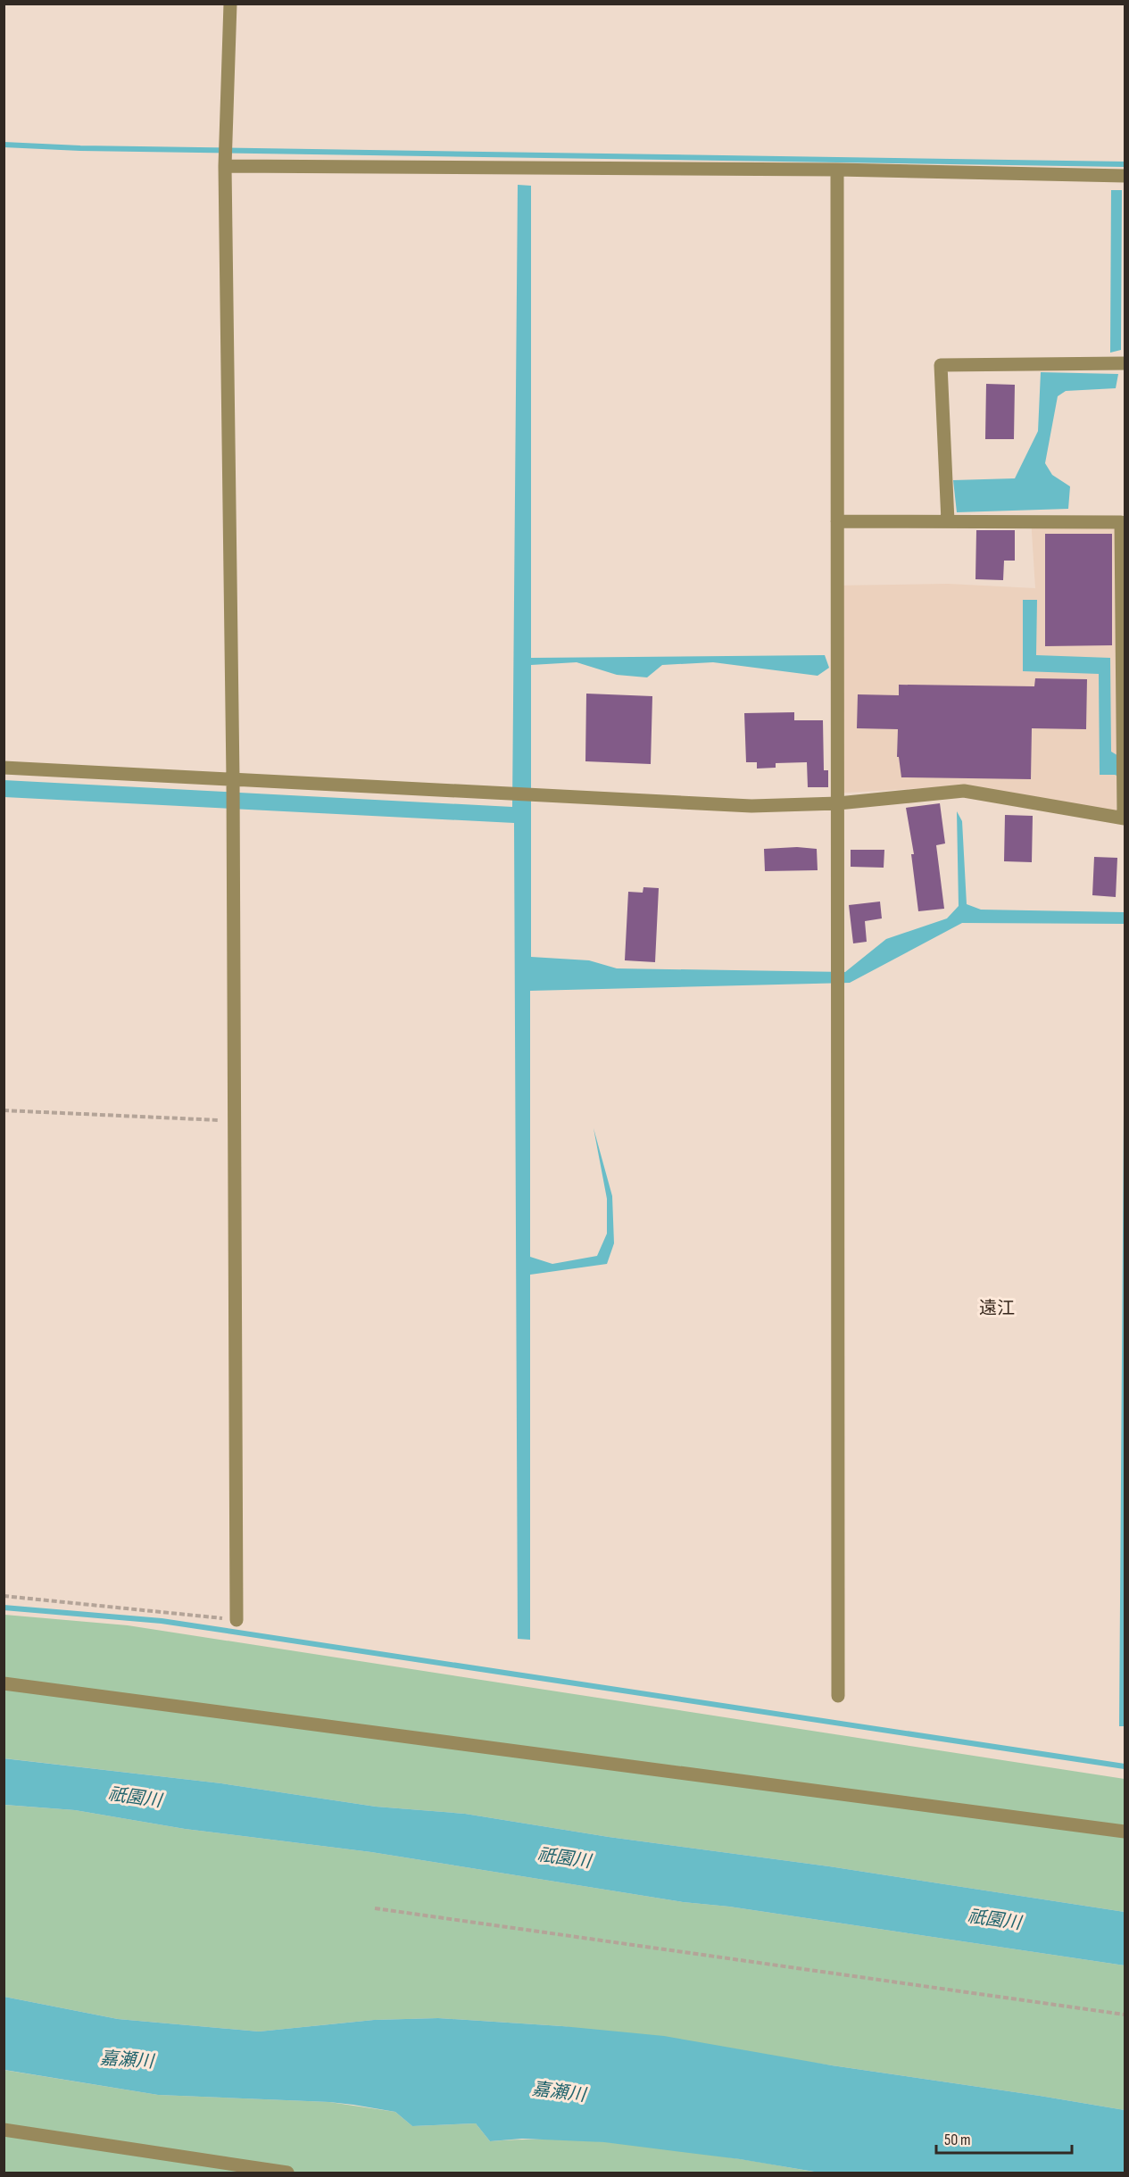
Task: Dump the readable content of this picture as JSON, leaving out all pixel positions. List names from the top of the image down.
{
  "districts": ["遠江"],
  "water": ["祇園川", "嘉瀬川"],
  "scale_bar": "50 m"
}
